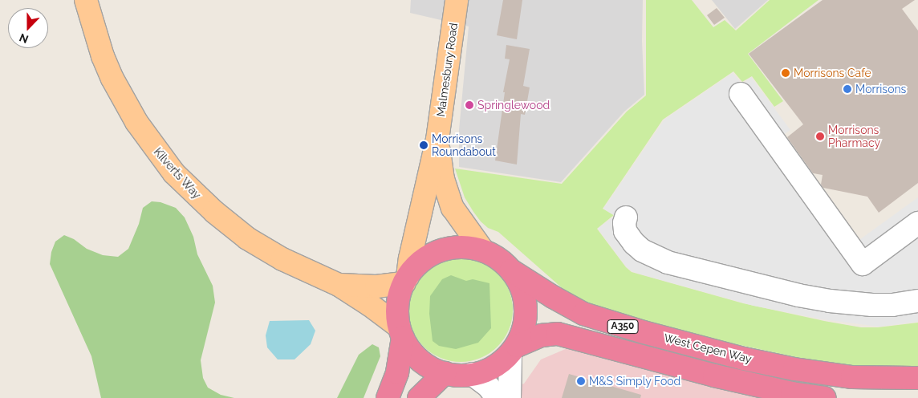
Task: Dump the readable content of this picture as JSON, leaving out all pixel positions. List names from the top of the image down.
{
  "streets": {
    "highway": ["A350", "West Cepen Way"],
    "main road": ["Malmesbury Road", "Kilverts Way"]
  },
  "crossings": [
    ["Malmesbury Road", "Kilverts Way"],
    ["Malmesbury Road", "A350"],
    ["Malmesbury Road", "West Cepen Way"],
    ["Kilverts Way", "A350"],
    ["Kilverts Way", "West Cepen Way"],
    ["A350", "West Cepen Way"]
  ],
  "places": [
    "Morrisons Cafe",
    "Morrisons",
    "Springlewood",
    "Morrisons Pharmacy",
    "Morrisons Roundabout",
    "M&S Simply Food"
  ],
  "north": "bottom"
}
